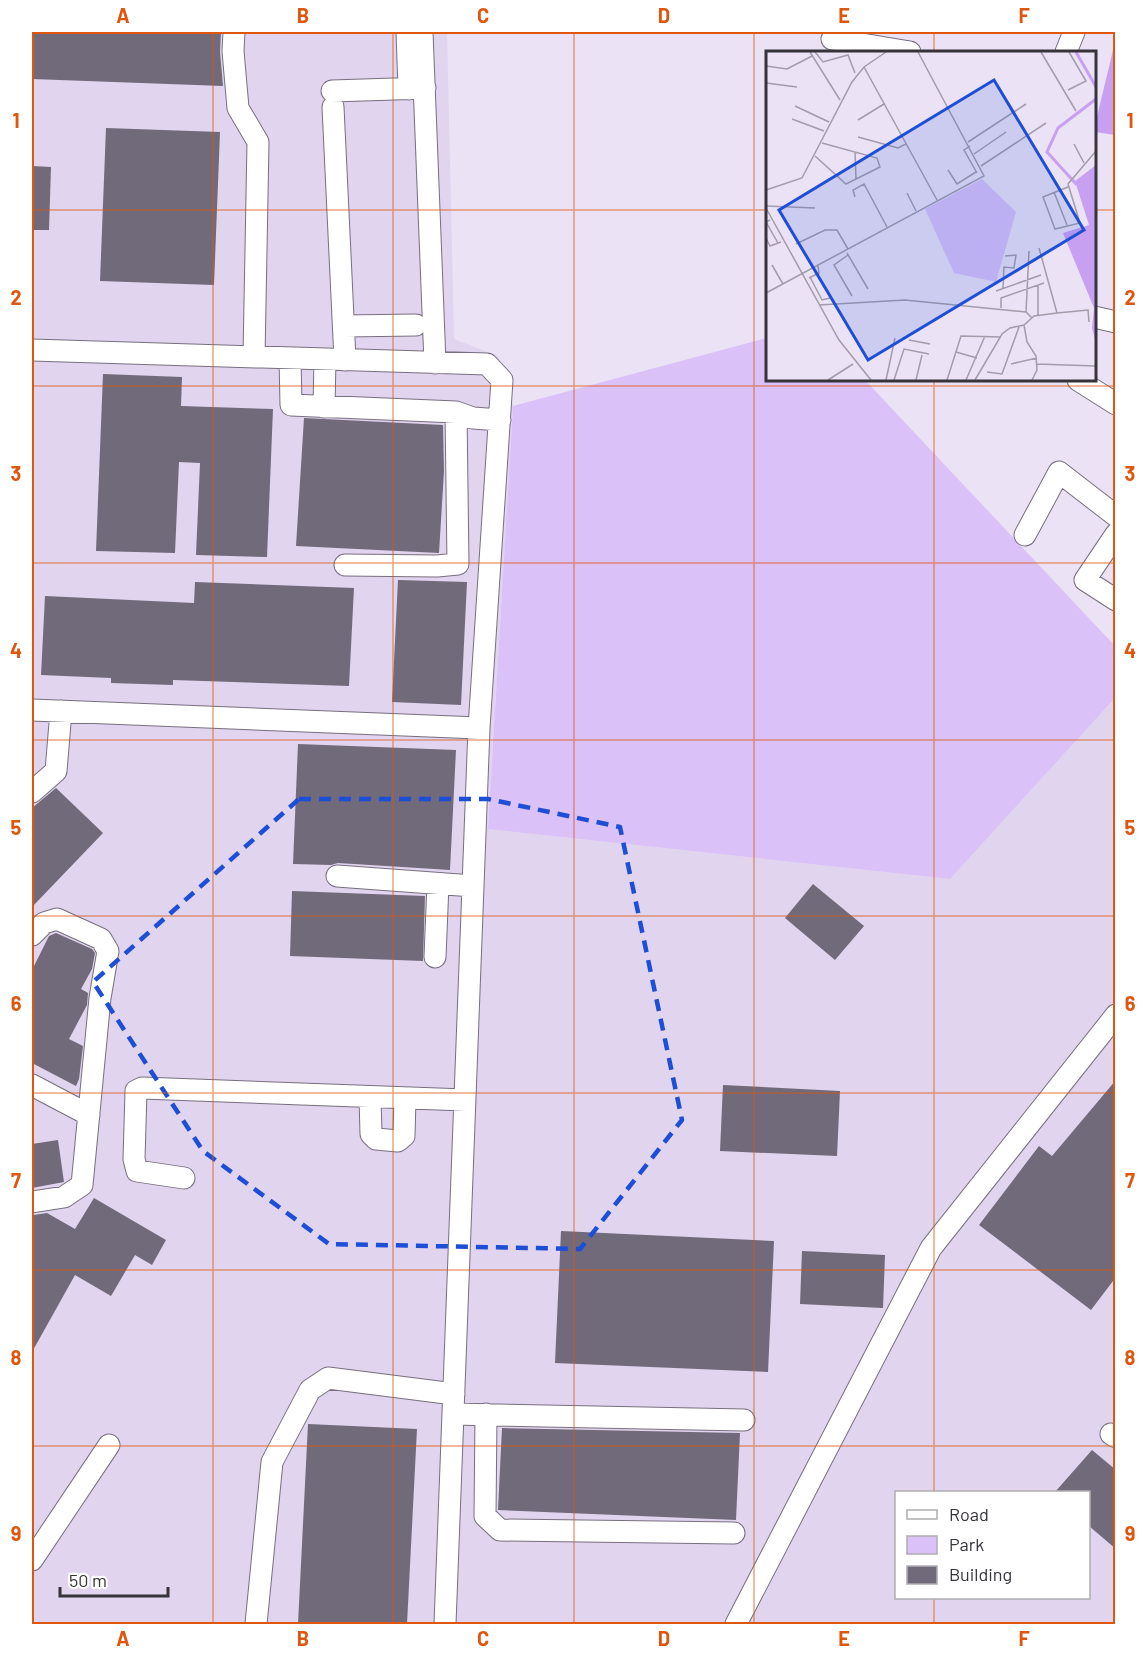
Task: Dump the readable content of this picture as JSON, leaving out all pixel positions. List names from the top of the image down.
{
  "legend": ["Road", "Park", "Building"],
  "scale_bar": "50 m",
  "grid": {
    "columns": [
      "A",
      "B",
      "C",
      "D",
      "E",
      "F"
    ],
    "rows": [
      "1",
      "2",
      "3",
      "4",
      "5",
      "6",
      "7",
      "8",
      "9"
    ]
  }
}
